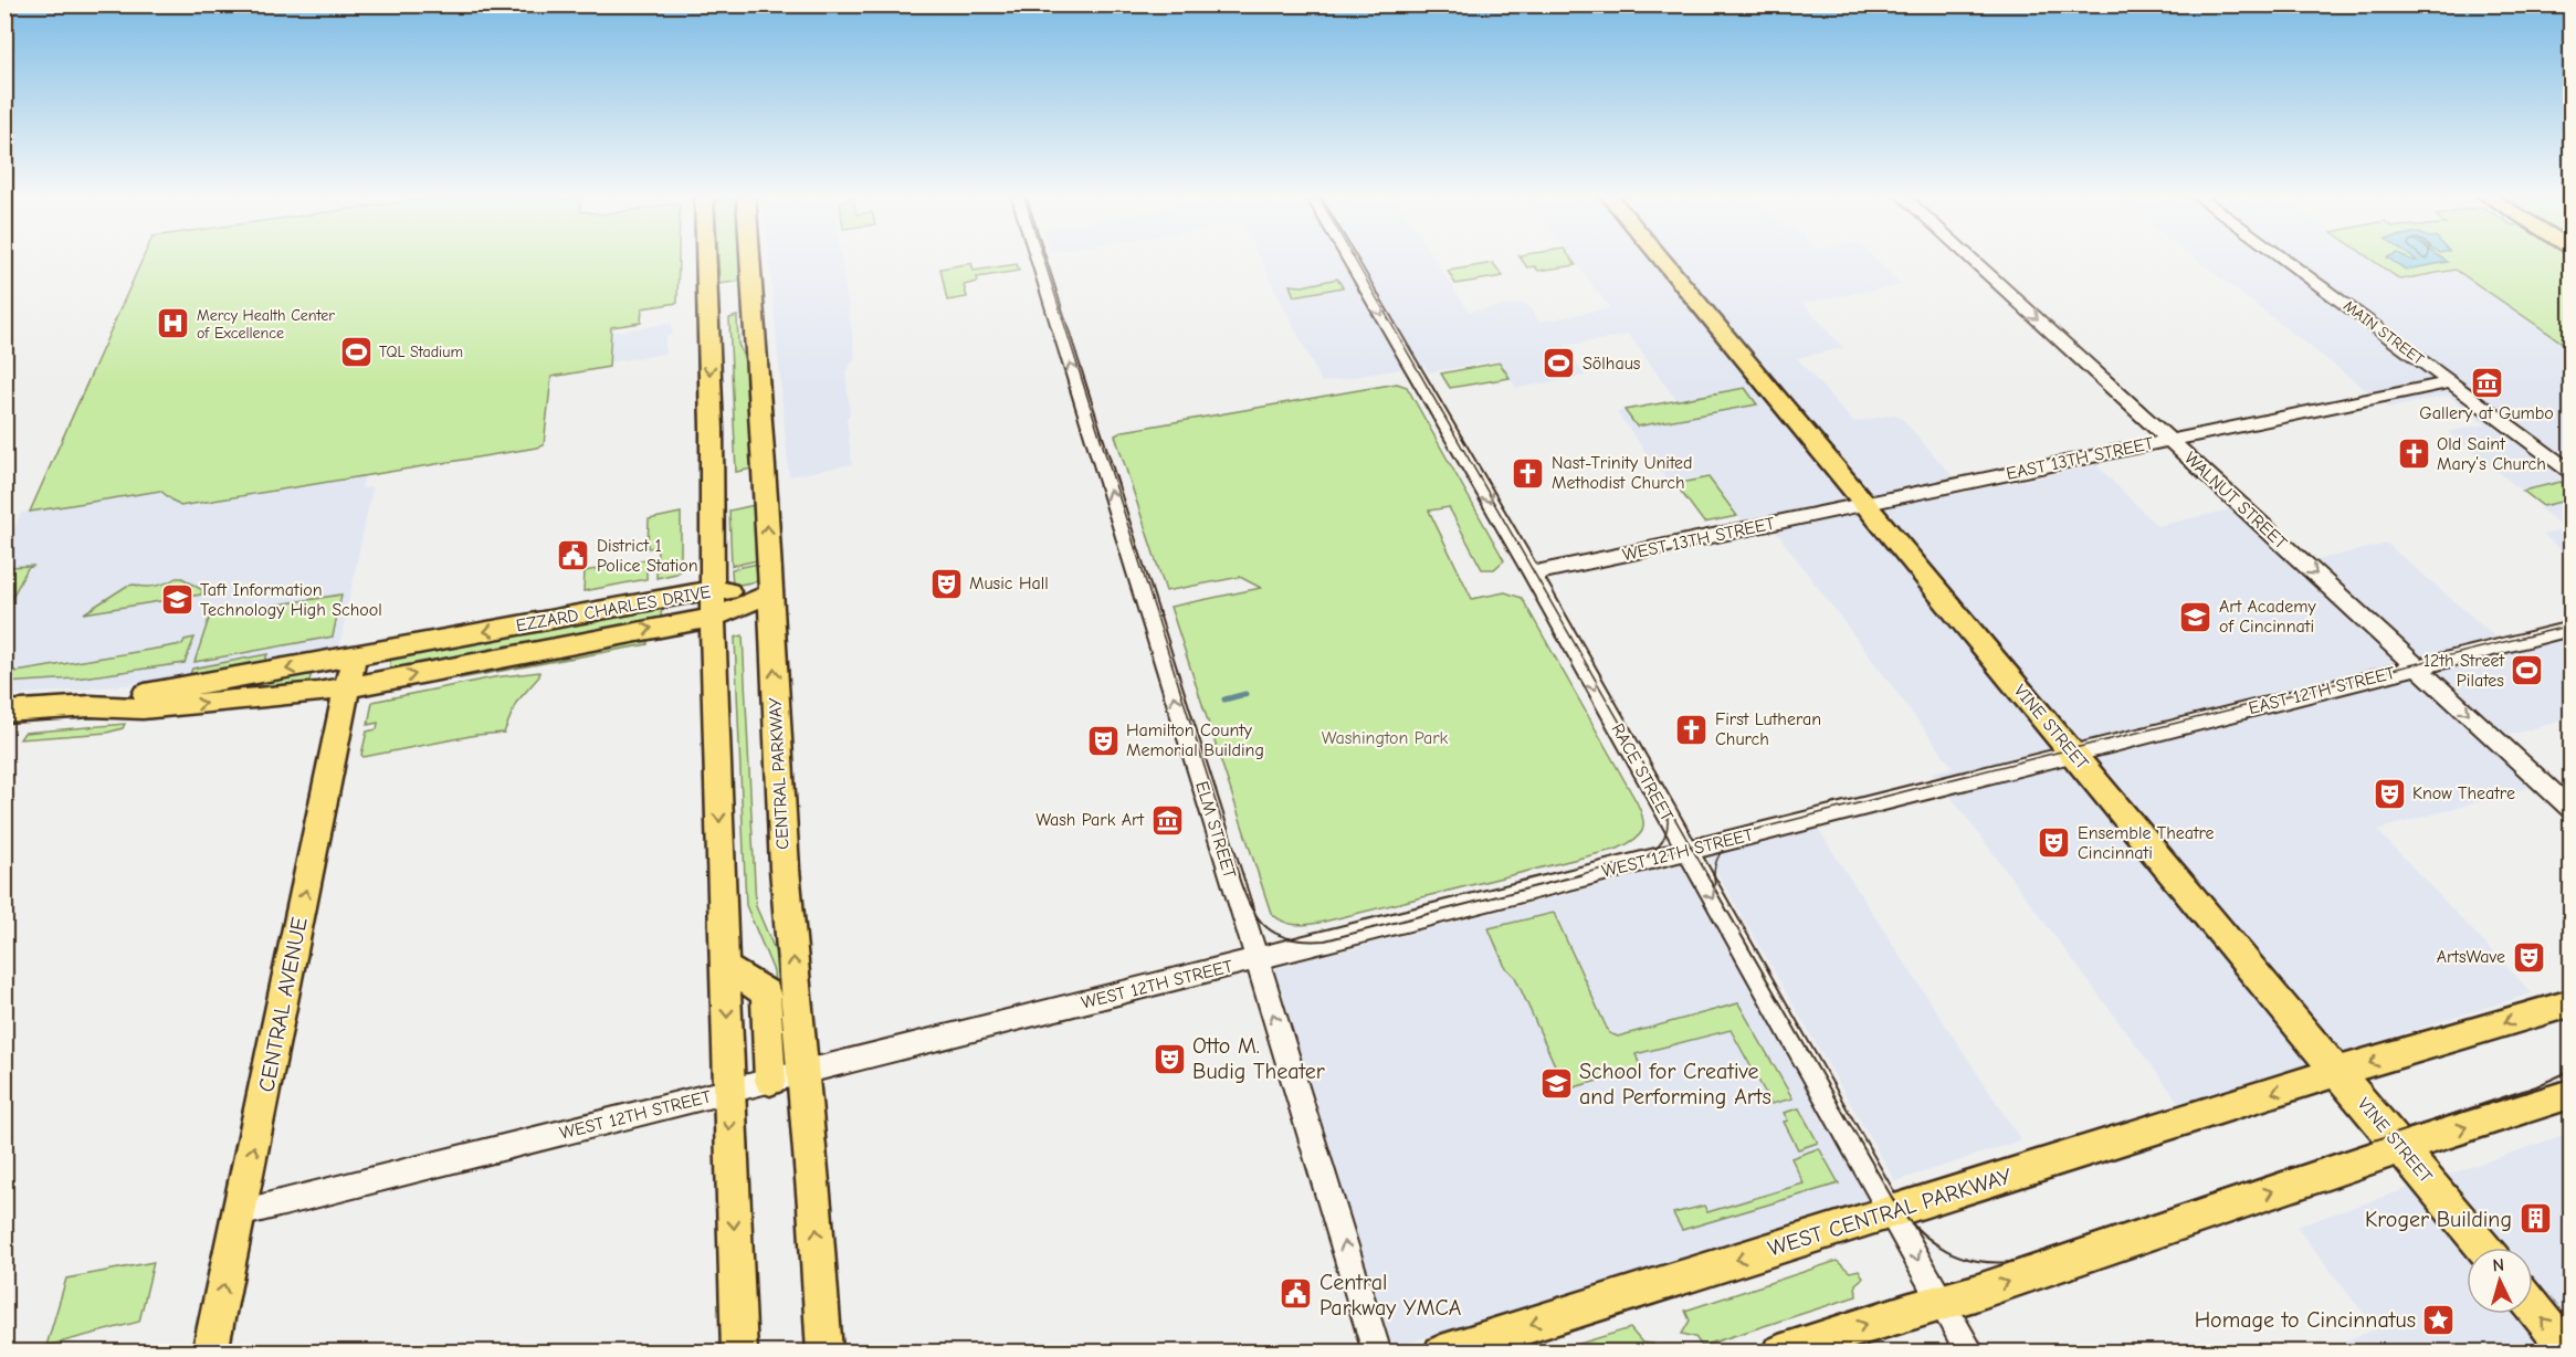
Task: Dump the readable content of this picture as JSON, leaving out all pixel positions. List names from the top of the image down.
{
  "streets": {
    "main road": [
      "EZZARD CHARLES DRIVE",
      "VINE STREET",
      "CENTRAL PARKWAY",
      "CENTRAL AVENUE",
      "WEST CENTRAL PARKWAY"
    ],
    "street": [
      "MAIN STREET",
      "EAST 13TH STREET",
      "WALNUT STREET",
      "WEST 13TH STREET",
      "EAST 12TH STREET",
      "RACE STREET",
      "ELM STREET",
      "WEST 12TH STREET"
    ]
  },
  "crossings": [
    ["MAIN STREET", "EAST 13TH STREET"],
    ["EAST 13TH STREET", "WALNUT STREET"],
    ["EAST 13TH STREET", "WEST 13TH STREET"],
    ["EAST 13TH STREET", "VINE STREET"],
    ["WALNUT STREET", "EAST 12TH STREET"],
    ["WEST 13TH STREET", "VINE STREET"],
    ["WEST 13TH STREET", "RACE STREET"],
    ["EZZARD CHARLES DRIVE", "CENTRAL PARKWAY"],
    ["EZZARD CHARLES DRIVE", "CENTRAL AVENUE"],
    ["EAST 12TH STREET", "VINE STREET"],
    ["EAST 12TH STREET", "WEST 12TH STREET"],
    ["VINE STREET", "WEST 12TH STREET"],
    ["VINE STREET", "WEST CENTRAL PARKWAY"],
    ["RACE STREET", "WEST 12TH STREET"],
    ["RACE STREET", "WEST CENTRAL PARKWAY"],
    ["CENTRAL PARKWAY", "WEST 12TH STREET"],
    ["ELM STREET", "WEST 12TH STREET"],
    ["WEST 12TH STREET", "CENTRAL AVENUE"]
  ],
  "one_way": [
    "WALNUT STREET",
    "RACE STREET",
    "ELM STREET",
    "CENTRAL AVENUE"
  ],
  "parks": ["Washington Park"],
  "places": {
    "hospital": ["Mercy Health Center of Excellence"],
    "sports": ["TQL Stadium", "Sölhaus", "12th Street Pilates"],
    "museum": ["Gallery at Gumbo", "Wash Park Art"],
    "church": ["Old Saint Mary’s Church", "Nast-Trinity United Methodist Church", "First Lutheran Church"],
    "public building": ["District 1 Police Station", "Central Parkway YMCA"],
    "theatre": [
      "Music Hall",
      "Hamilton County Memorial Building",
      "Know Theatre",
      "Ensemble Theatre Cincinnati",
      "ArtsWave",
      "Otto M. Budig Theater"
    ],
    "school or university": ["Taft Information Technology High School", "Art Academy of Cincinnati", "School for Creative and Performing Arts"],
    "building": ["Kroger Building"],
    "place": ["Homage to Cincinnatus"]
  },
  "north": "top"
}
